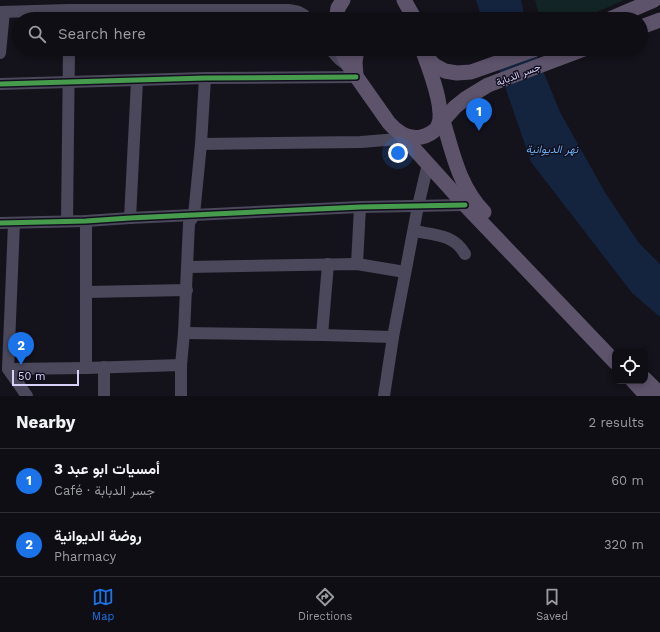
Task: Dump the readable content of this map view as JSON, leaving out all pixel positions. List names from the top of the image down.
{
  "streets": {
    "main road": ["جسر الدبابة"]
  },
  "water": ["نهر الديوانية"],
  "scale_bar": "50 m",
  "page": {
    "search": "Search here",
    "pins": ["1", "2"],
    "scale": "50 m",
    "heading": ["Nearby", "2 results"],
    "list": [
      {
        "mark": "1",
        "name": "أمسيات ابو عبد 3",
        "note": "Café · جسر الدبابة",
        "value": "60 m"
      },
      {
        "mark": "2",
        "name": "روضة الديوانية",
        "note": "Pharmacy",
        "value": "320 m"
      }
    ],
    "nav": ["Map", "Directions", "Saved"]
  }
}
